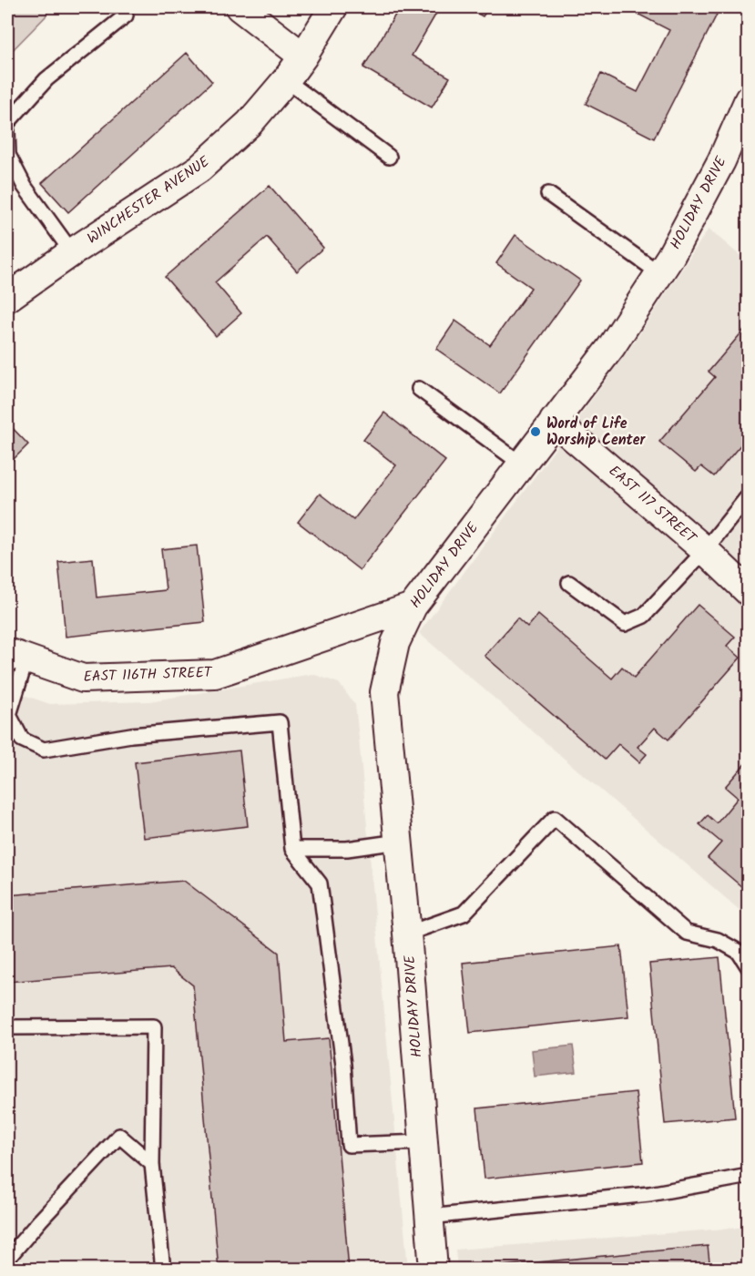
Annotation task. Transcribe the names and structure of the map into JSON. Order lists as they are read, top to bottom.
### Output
{
  "streets": {
    "street": [
      "WINCHESTER AVENUE",
      "HOLIDAY DRIVE",
      "EAST 117 STREET",
      "EAST 116TH STREET"
    ]
  },
  "crossings": [
    ["HOLIDAY DRIVE", "EAST 117 STREET"],
    ["HOLIDAY DRIVE", "EAST 116TH STREET"]
  ],
  "places": ["Word of Life Worship Center"]
}
